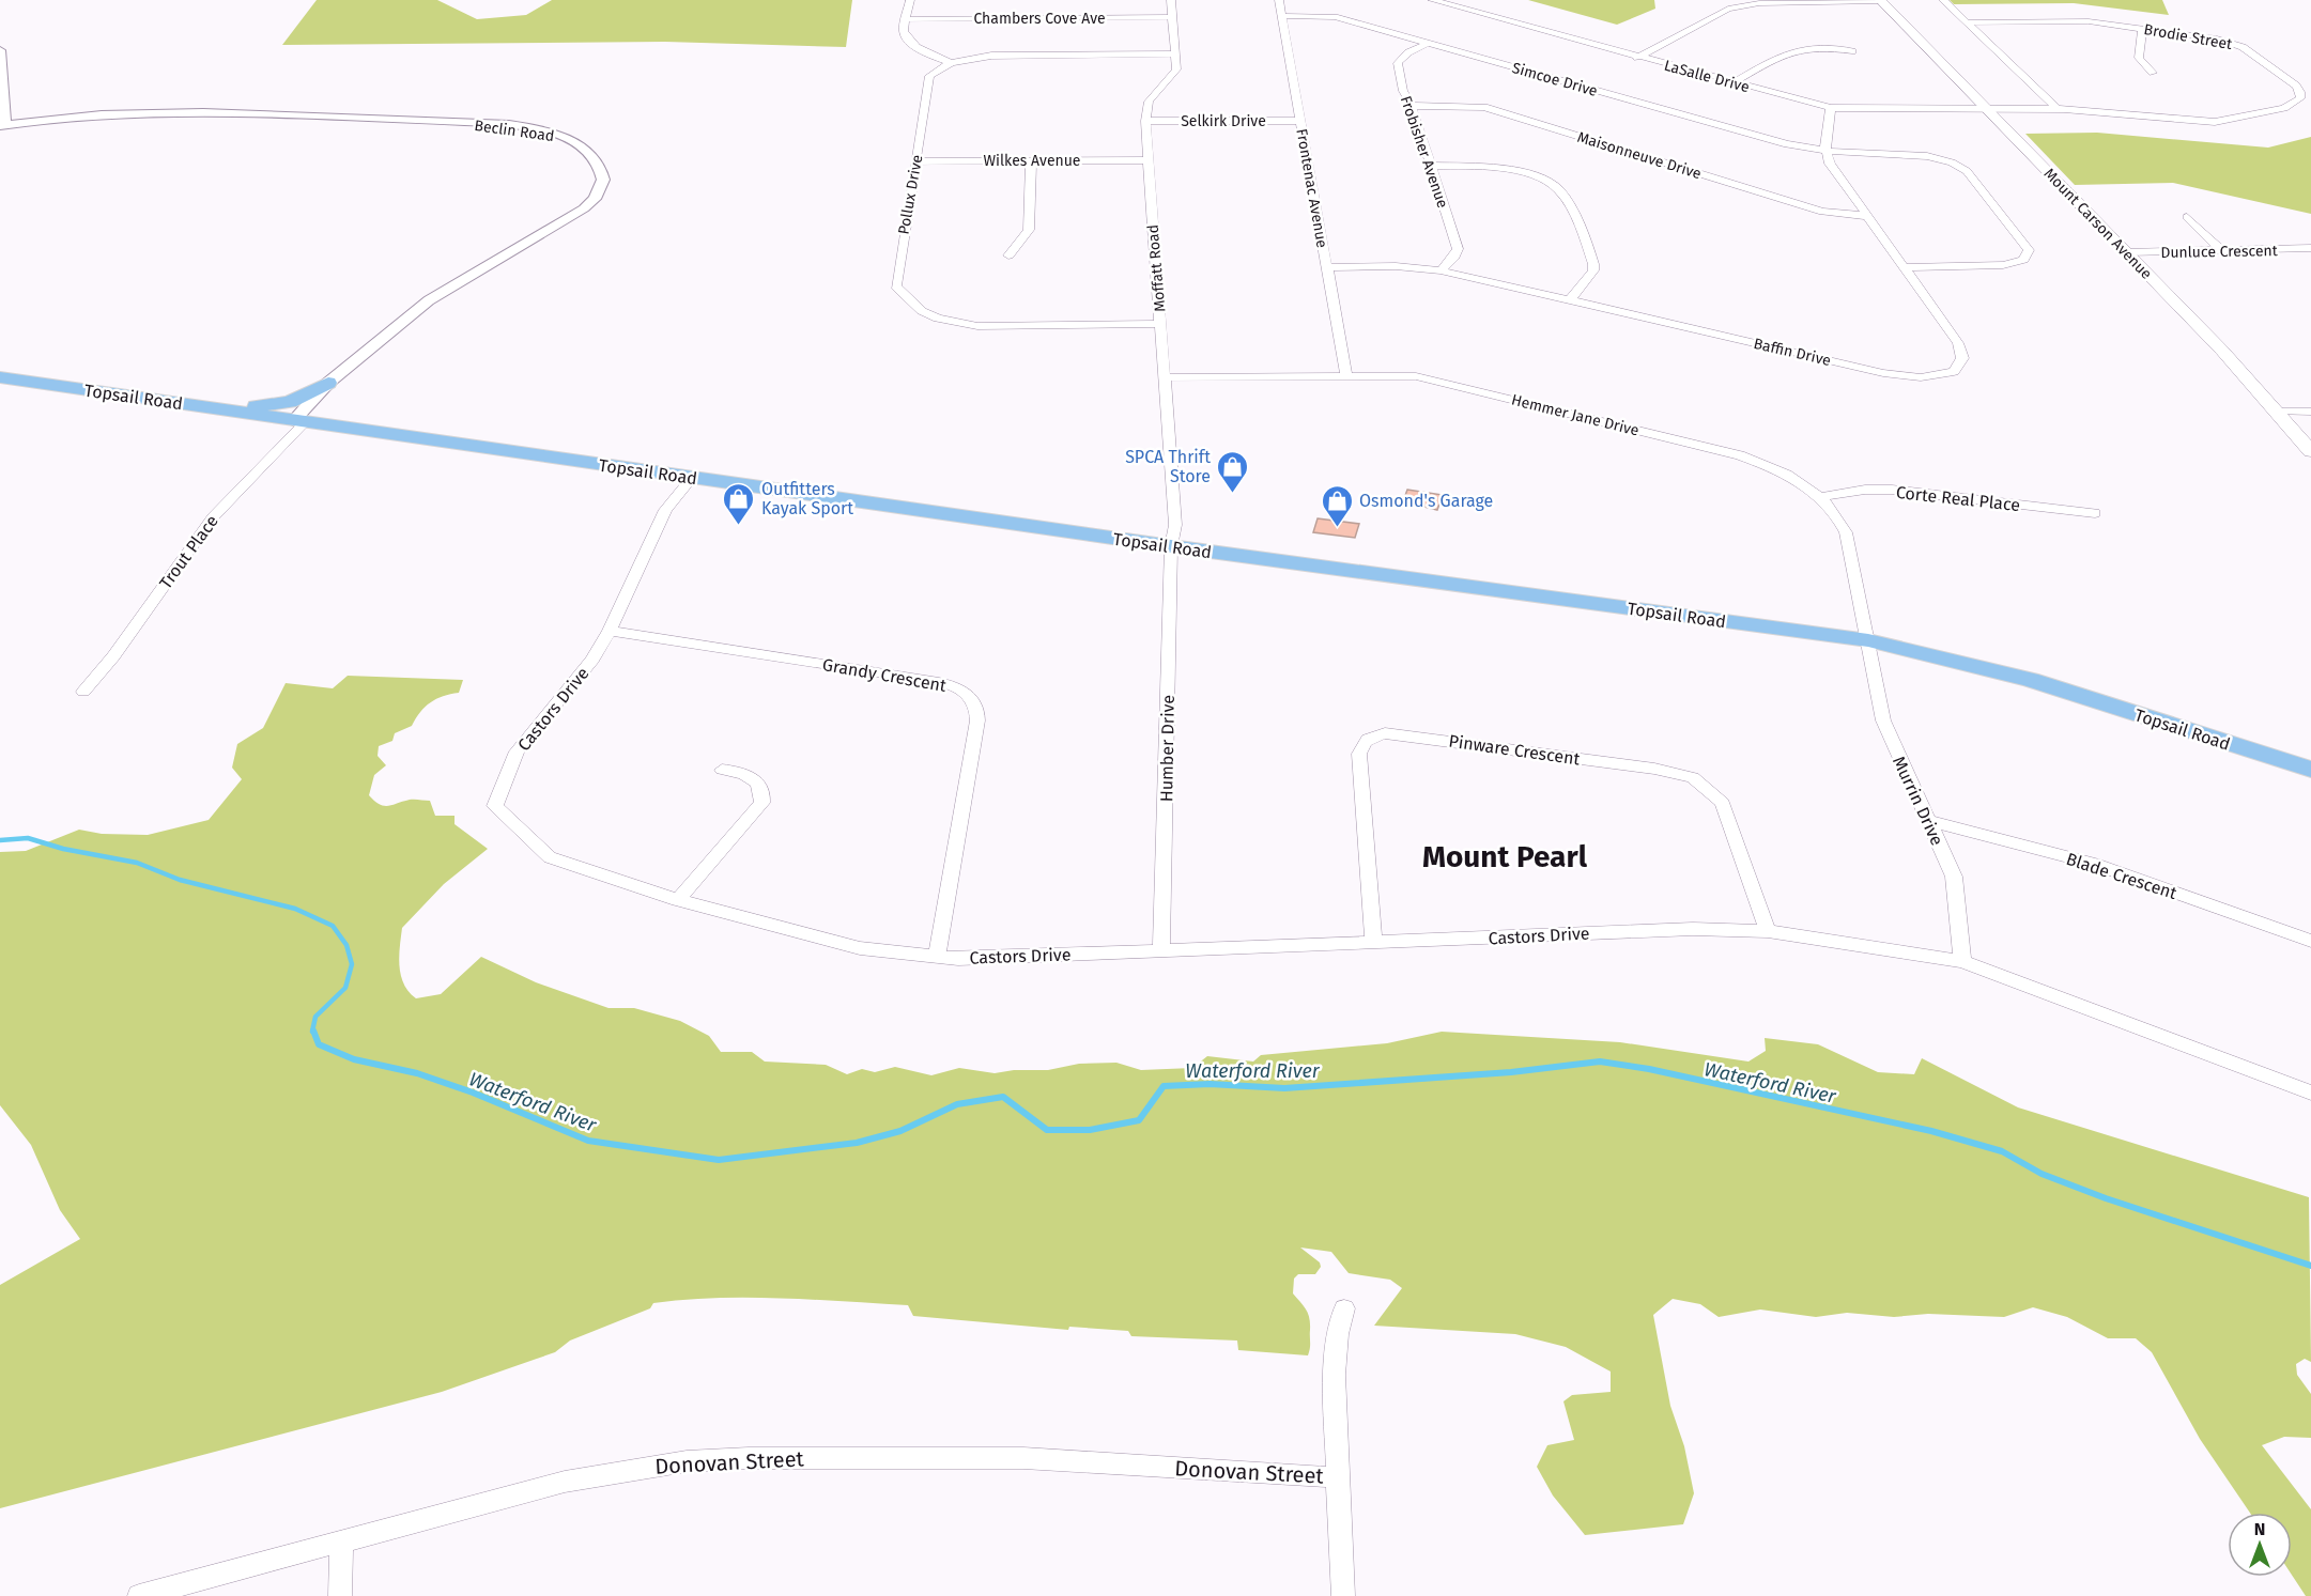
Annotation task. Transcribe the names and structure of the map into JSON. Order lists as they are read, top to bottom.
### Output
{
  "streets": {
    "main road": ["Mount Carson Avenue", "Topsail Road"],
    "street": [
      "Chambers Cove Ave",
      "Brodie Street",
      "LaSalle Drive",
      "Simcoe Drive",
      "Selkirk Drive",
      "Beclin Road",
      "Frobisher Avenue",
      "Maisonneuve Drive",
      "Wilkes Avenue",
      "Frontenac Avenue",
      "Pollux Drive",
      "Dunluce Crescent",
      "Moffatt Road",
      "Baffin Drive",
      "Hemmer Jane Drive",
      "Corte Real Place",
      "Trout Place",
      "Grandy Crescent",
      "Castors Drive",
      "Humber Drive",
      "Pinware Crescent",
      "Murrin Drive",
      "Blade Crescent",
      "Donovan Street"
    ]
  },
  "crossings": [
    ["Chambers Cove Ave", "Moffatt Road"],
    ["Brodie Street", "LaSalle Drive"],
    ["Brodie Street", "Mount Carson Avenue"],
    ["LaSalle Drive", "Mount Carson Avenue"],
    ["Simcoe Drive", "Frobisher Avenue"],
    ["Simcoe Drive", "Frontenac Avenue"],
    ["Simcoe Drive", "Baffin Drive"],
    ["Selkirk Drive", "Frontenac Avenue"],
    ["Selkirk Drive", "Moffatt Road"],
    ["Beclin Road", "Topsail Road"],
    ["Beclin Road", "Trout Place"],
    ["Frobisher Avenue", "Maisonneuve Drive"],
    ["Frobisher Avenue", "Baffin Drive"],
    ["Maisonneuve Drive", "Baffin Drive"],
    ["Wilkes Avenue", "Pollux Drive"],
    ["Wilkes Avenue", "Moffatt Road"],
    ["Frontenac Avenue", "Baffin Drive"],
    ["Frontenac Avenue", "Hemmer Jane Drive"],
    ["Pollux Drive", "Moffatt Road"],
    ["Mount Carson Avenue", "Dunluce Crescent"],
    ["Moffatt Road", "Topsail Road"],
    ["Moffatt Road", "Hemmer Jane Drive"],
    ["Moffatt Road", "Humber Drive"],
    ["Topsail Road", "Hemmer Jane Drive"],
    ["Topsail Road", "Trout Place"],
    ["Topsail Road", "Castors Drive"],
    ["Topsail Road", "Humber Drive"],
    ["Topsail Road", "Murrin Drive"],
    ["Hemmer Jane Drive", "Corte Real Place"],
    ["Hemmer Jane Drive", "Murrin Drive"],
    ["Grandy Crescent", "Castors Drive"],
    ["Castors Drive", "Humber Drive"],
    ["Castors Drive", "Pinware Crescent"],
    ["Castors Drive", "Murrin Drive"],
    ["Murrin Drive", "Blade Crescent"]
  ],
  "districts": ["Mount Pearl"],
  "water": ["Waterford River"],
  "places": {
    "shop": ["SPCA Thrift Store", "Outfitters Kayak Sport", "Osmond's Garage"]
  },
  "north": "top"
}
